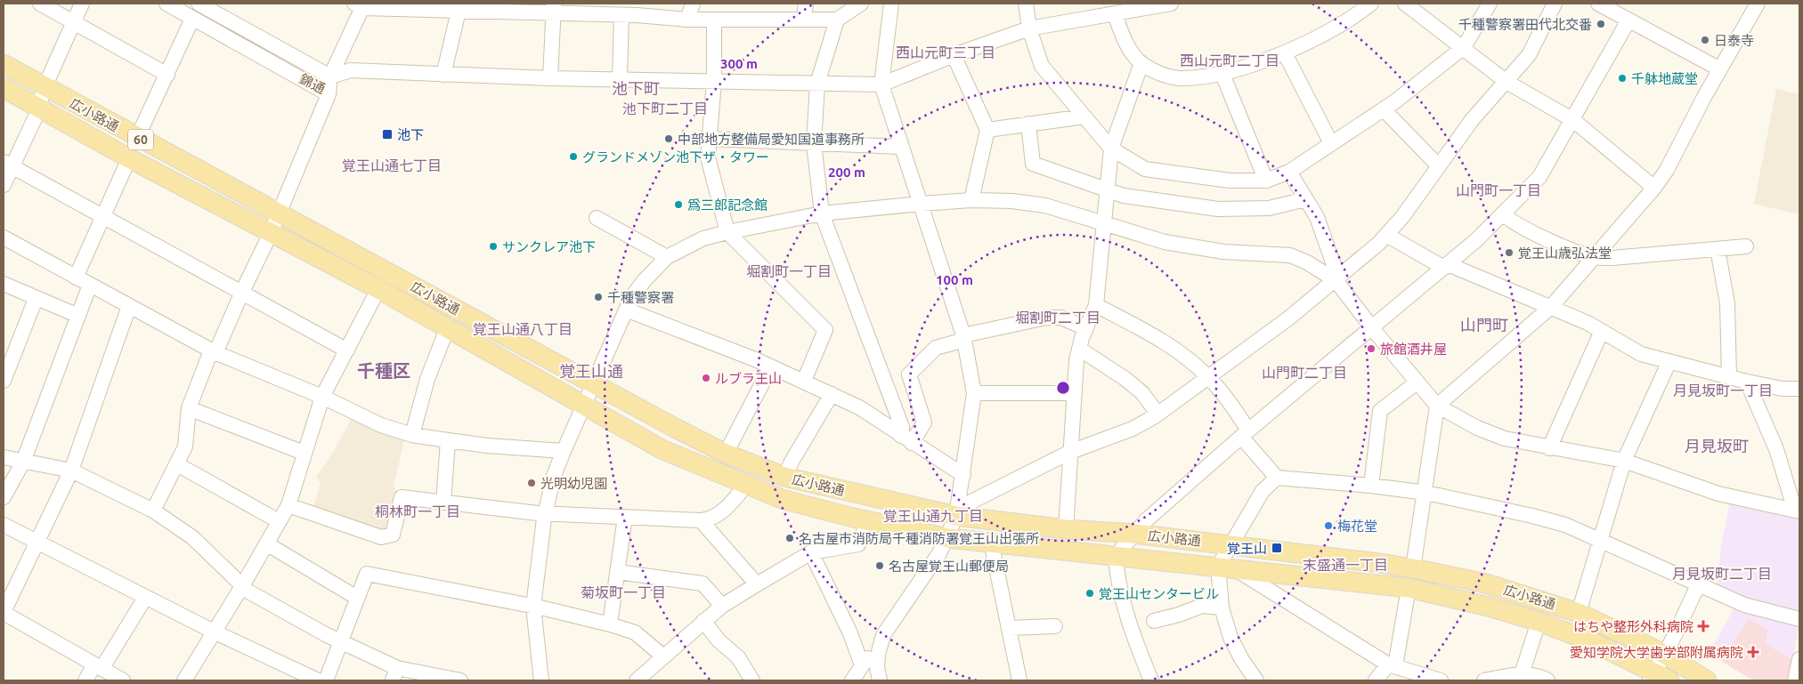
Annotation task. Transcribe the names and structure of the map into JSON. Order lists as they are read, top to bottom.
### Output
{
  "streets": {
    "main road": ["広小路通", "60"],
    "street": ["錦通"]
  },
  "districts": [
    "西山元町三丁目",
    "西山元町二丁目",
    "池下町",
    "池下町二丁目",
    "覚王山通七丁目",
    "山門町一丁目",
    "堀割町一丁目",
    "堀割町二丁目",
    "山門町",
    "覚王山通八丁目",
    "千種区",
    "覚王山通",
    "山門町二丁目",
    "月見坂町一丁目",
    "月見坂町",
    "桐林町一丁目",
    "覚王山通九丁目",
    "末盛通一丁目",
    "月見坂町二丁目",
    "菊坂町一丁目"
  ],
  "places": {
    "other": [
      "千種警察署田代北交番",
      "日泰寺",
      "千躰地蔵堂",
      "中部地方整備局愛知国道事務所",
      "グランドメゾン池下ザ・タワー",
      "爲三郎記念館",
      "サンクレア池下",
      "覚王山歳弘法堂",
      "千種警察署",
      "旅館酒井屋",
      "ルブラ王山",
      "光明幼児園",
      "梅花堂",
      "名古屋市消防局千種消防署覚王山出張所",
      "名古屋覚王山郵便局",
      "覚王山センタービル"
    ],
    "transit": ["池下", "覚王山"],
    "health": ["はちや整形外科病院", "愛知学院大学歯学部附属病院"]
  },
  "rings": ["300 m", "200 m", "100 m"]
}
